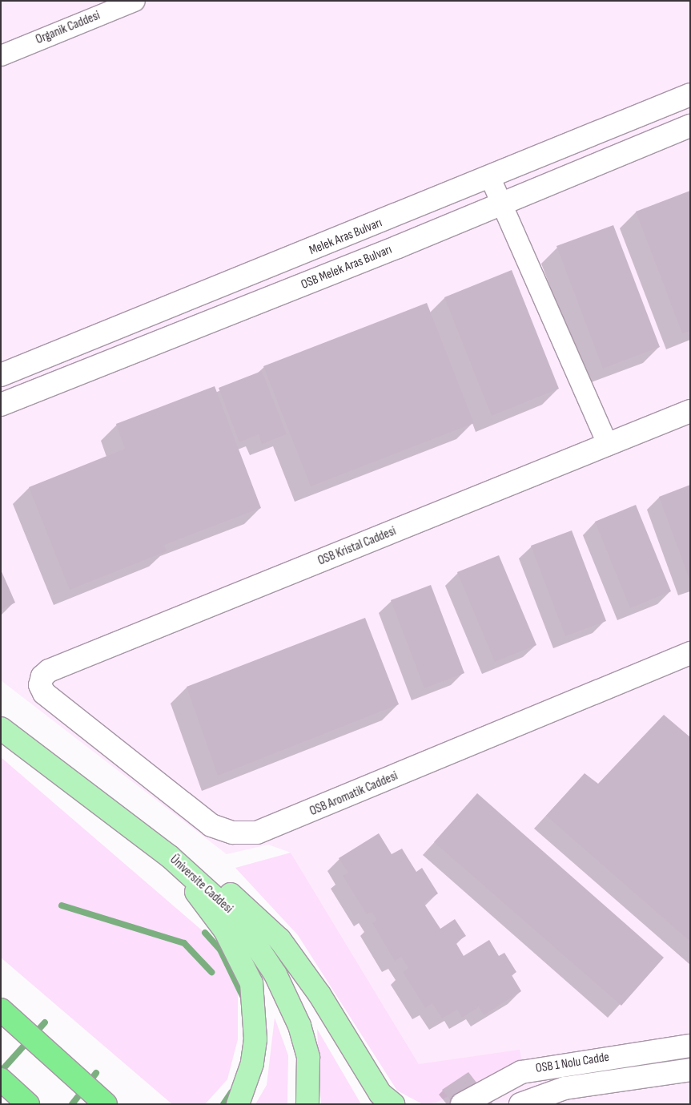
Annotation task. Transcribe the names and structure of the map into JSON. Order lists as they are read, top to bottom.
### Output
{
  "streets": {
    "main road": ["Üniversite Caddesi"],
    "street": [
      "Organik Caddesi",
      "Melek Aras Bulvarı",
      "OSB Melek Aras Bulvarı",
      "OSB Kristal Caddesi",
      "OSB Aromatik Caddesi",
      "OSB 1 Nolu Cadde"
    ]
  },
  "crossings": [
    ["OSB Kristal Caddesi", "OSB Aromatik Caddesi"]
  ]
}
